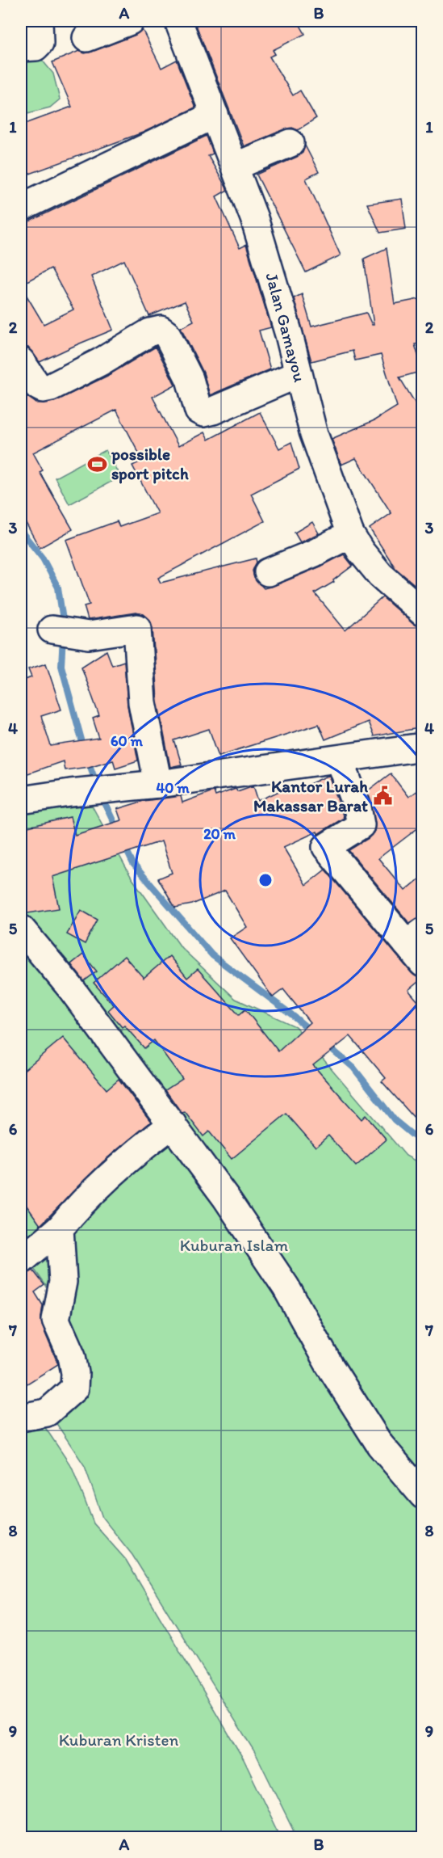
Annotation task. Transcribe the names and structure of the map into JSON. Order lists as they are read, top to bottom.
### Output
{
  "streets": {
    "street": ["Jalan Gamayou"]
  },
  "parks": ["Kuburan Islam", "Kuburan Kristen"],
  "places": {
    "sports": ["possible sport pitch"],
    "public building": ["Kantor Lurah Makassar Barat"]
  },
  "grid": {
    "columns": ["A", "B"],
    "rows": [
      "1",
      "2",
      "3",
      "4",
      "5",
      "6",
      "7",
      "8",
      "9"
    ]
  },
  "rings": ["60 m", "40 m", "20 m"]
}
